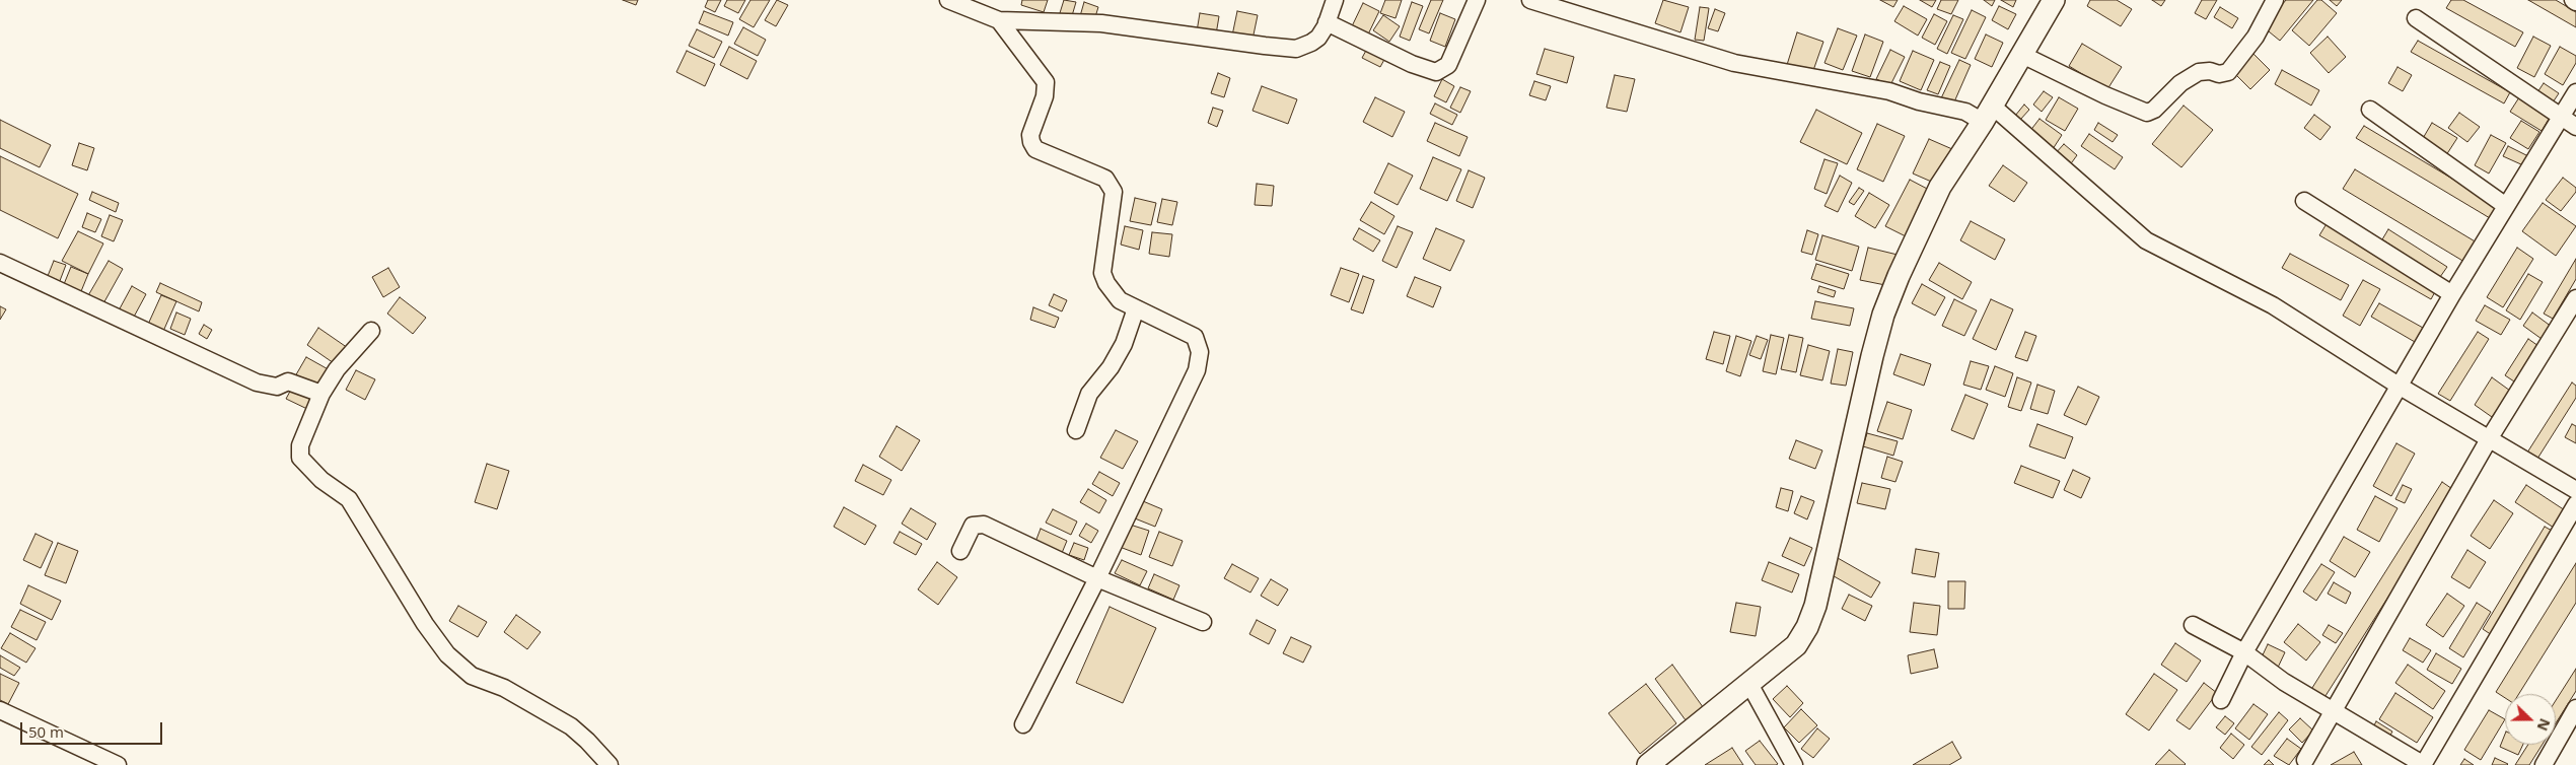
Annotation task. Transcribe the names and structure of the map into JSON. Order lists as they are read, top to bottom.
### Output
{
  "scale_bar": "50 m",
  "north": "right"
}
